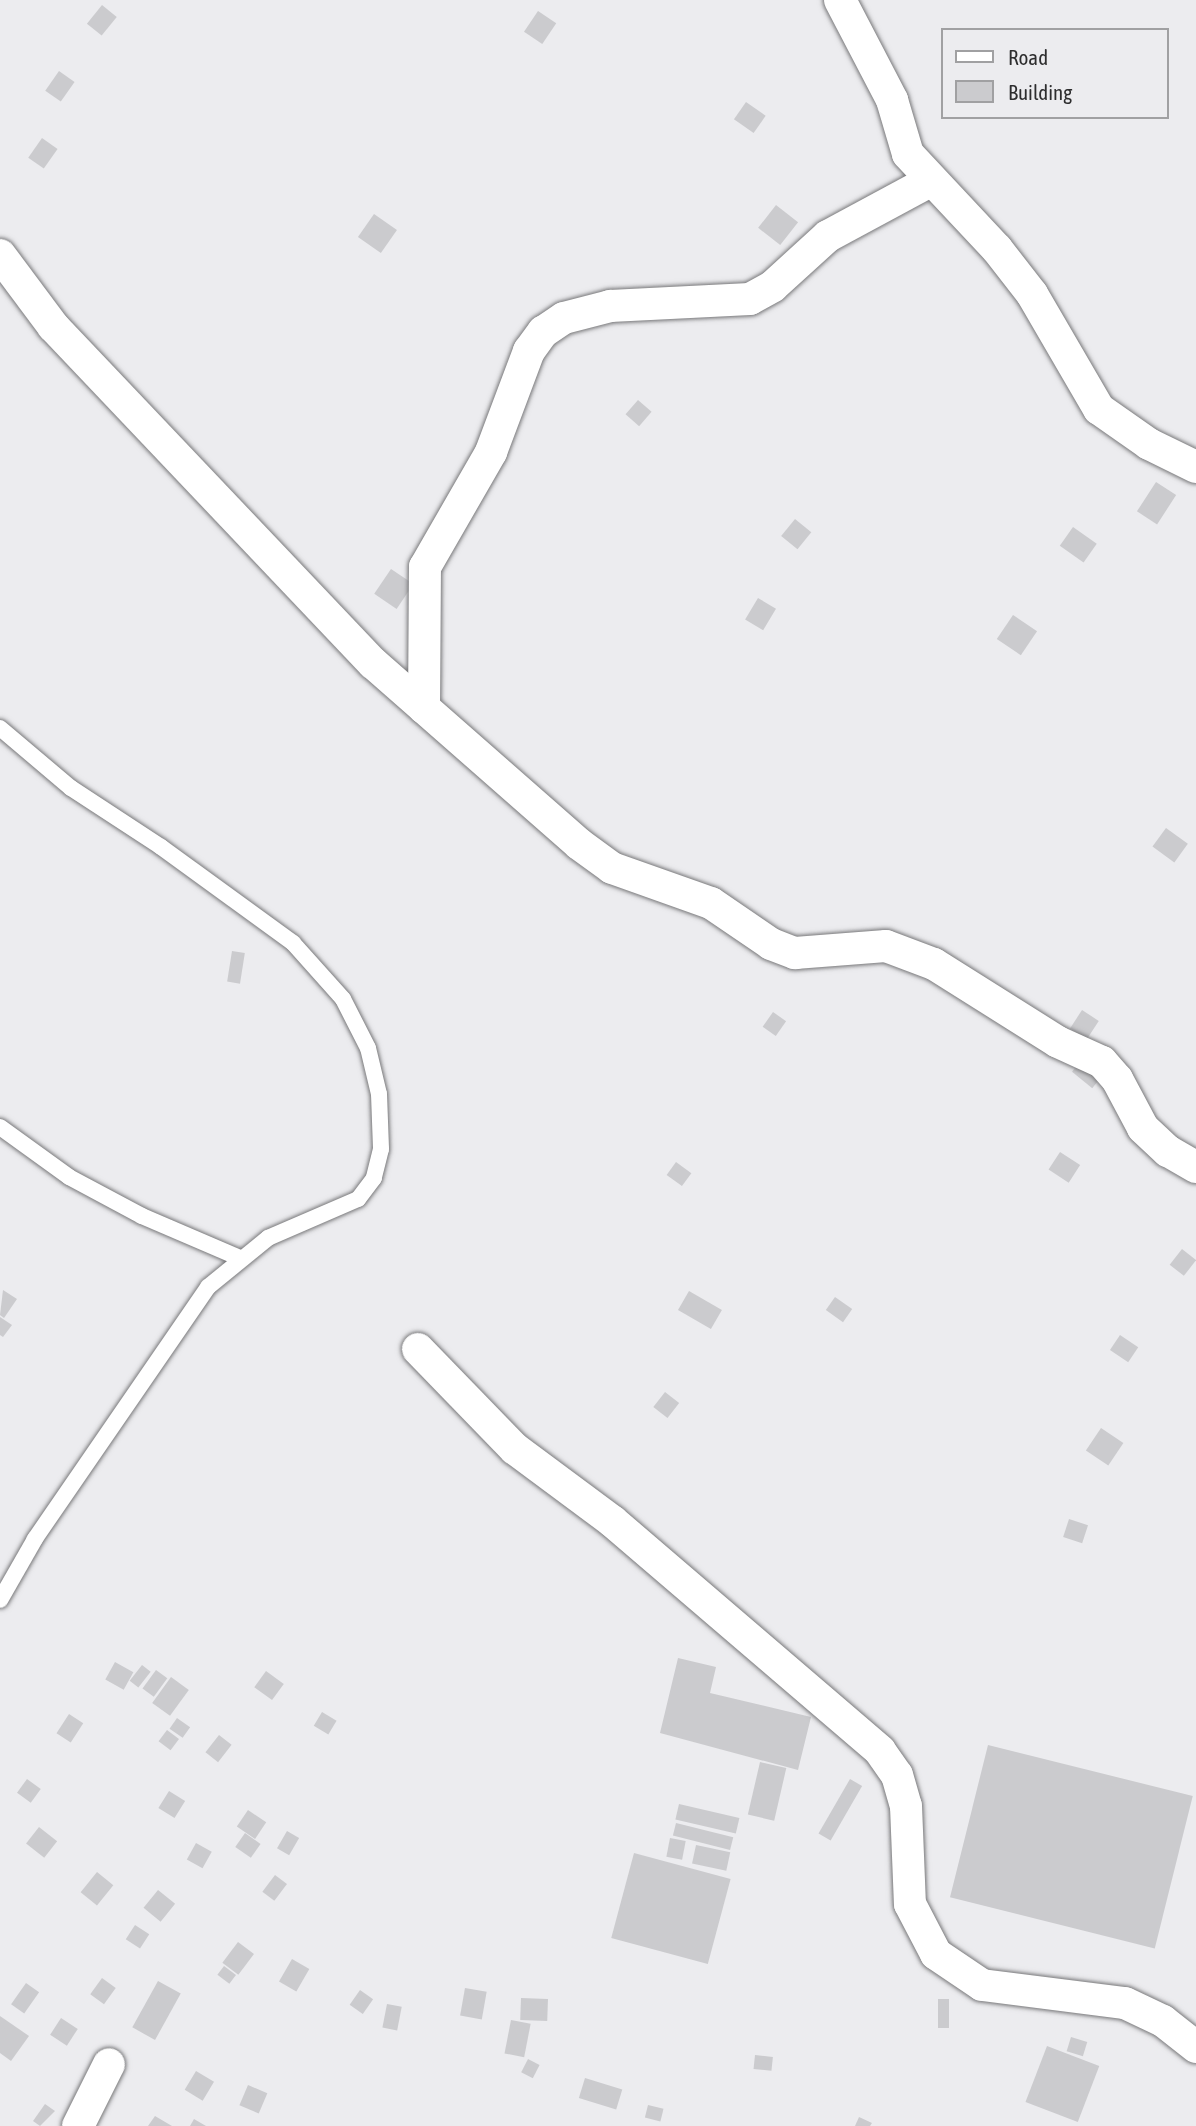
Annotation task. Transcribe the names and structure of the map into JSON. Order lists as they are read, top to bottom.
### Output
{
  "legend": ["Road", "Building"]
}
